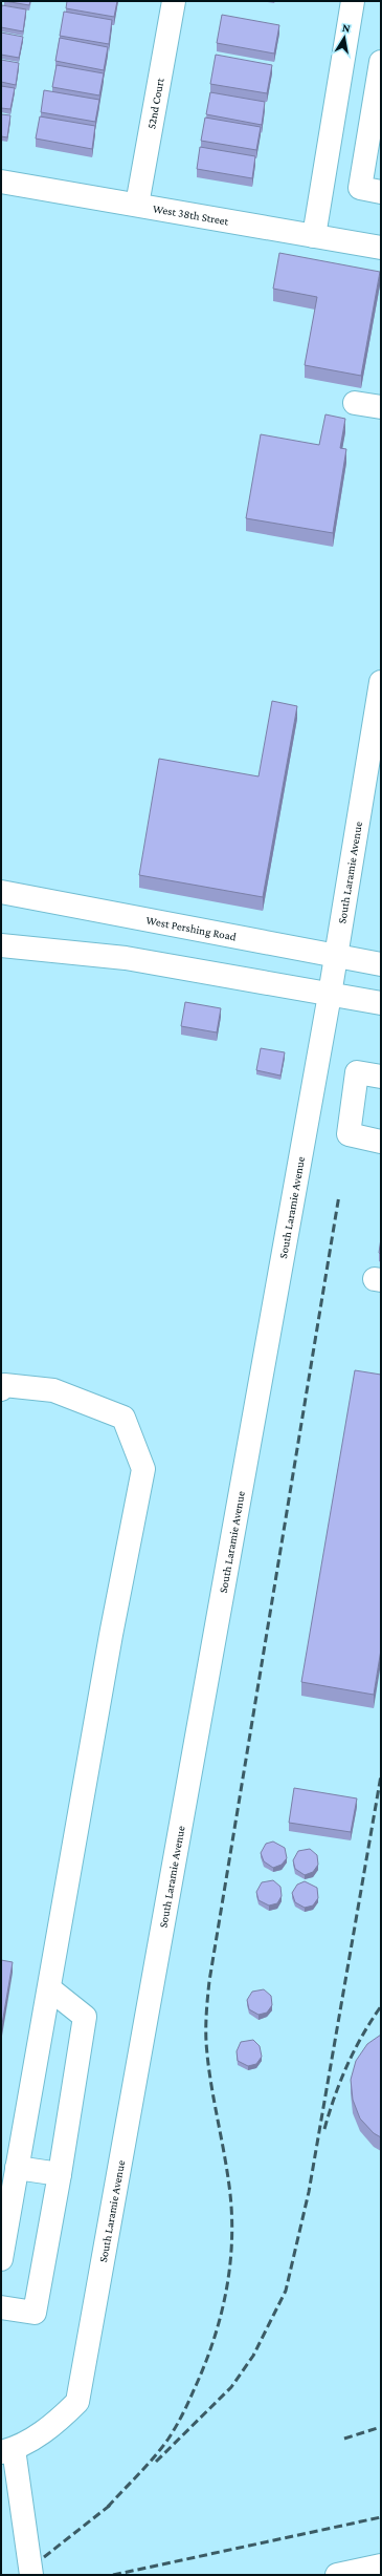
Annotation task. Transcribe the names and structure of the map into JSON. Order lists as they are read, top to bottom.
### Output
{
  "streets": {
    "street": [
      "52nd Court",
      "West 38th Street",
      "South Laramie Avenue",
      "West Pershing Road"
    ]
  },
  "crossings": [
    ["52nd Court", "West 38th Street"],
    ["South Laramie Avenue", "West Pershing Road"]
  ],
  "north": "top"
}
